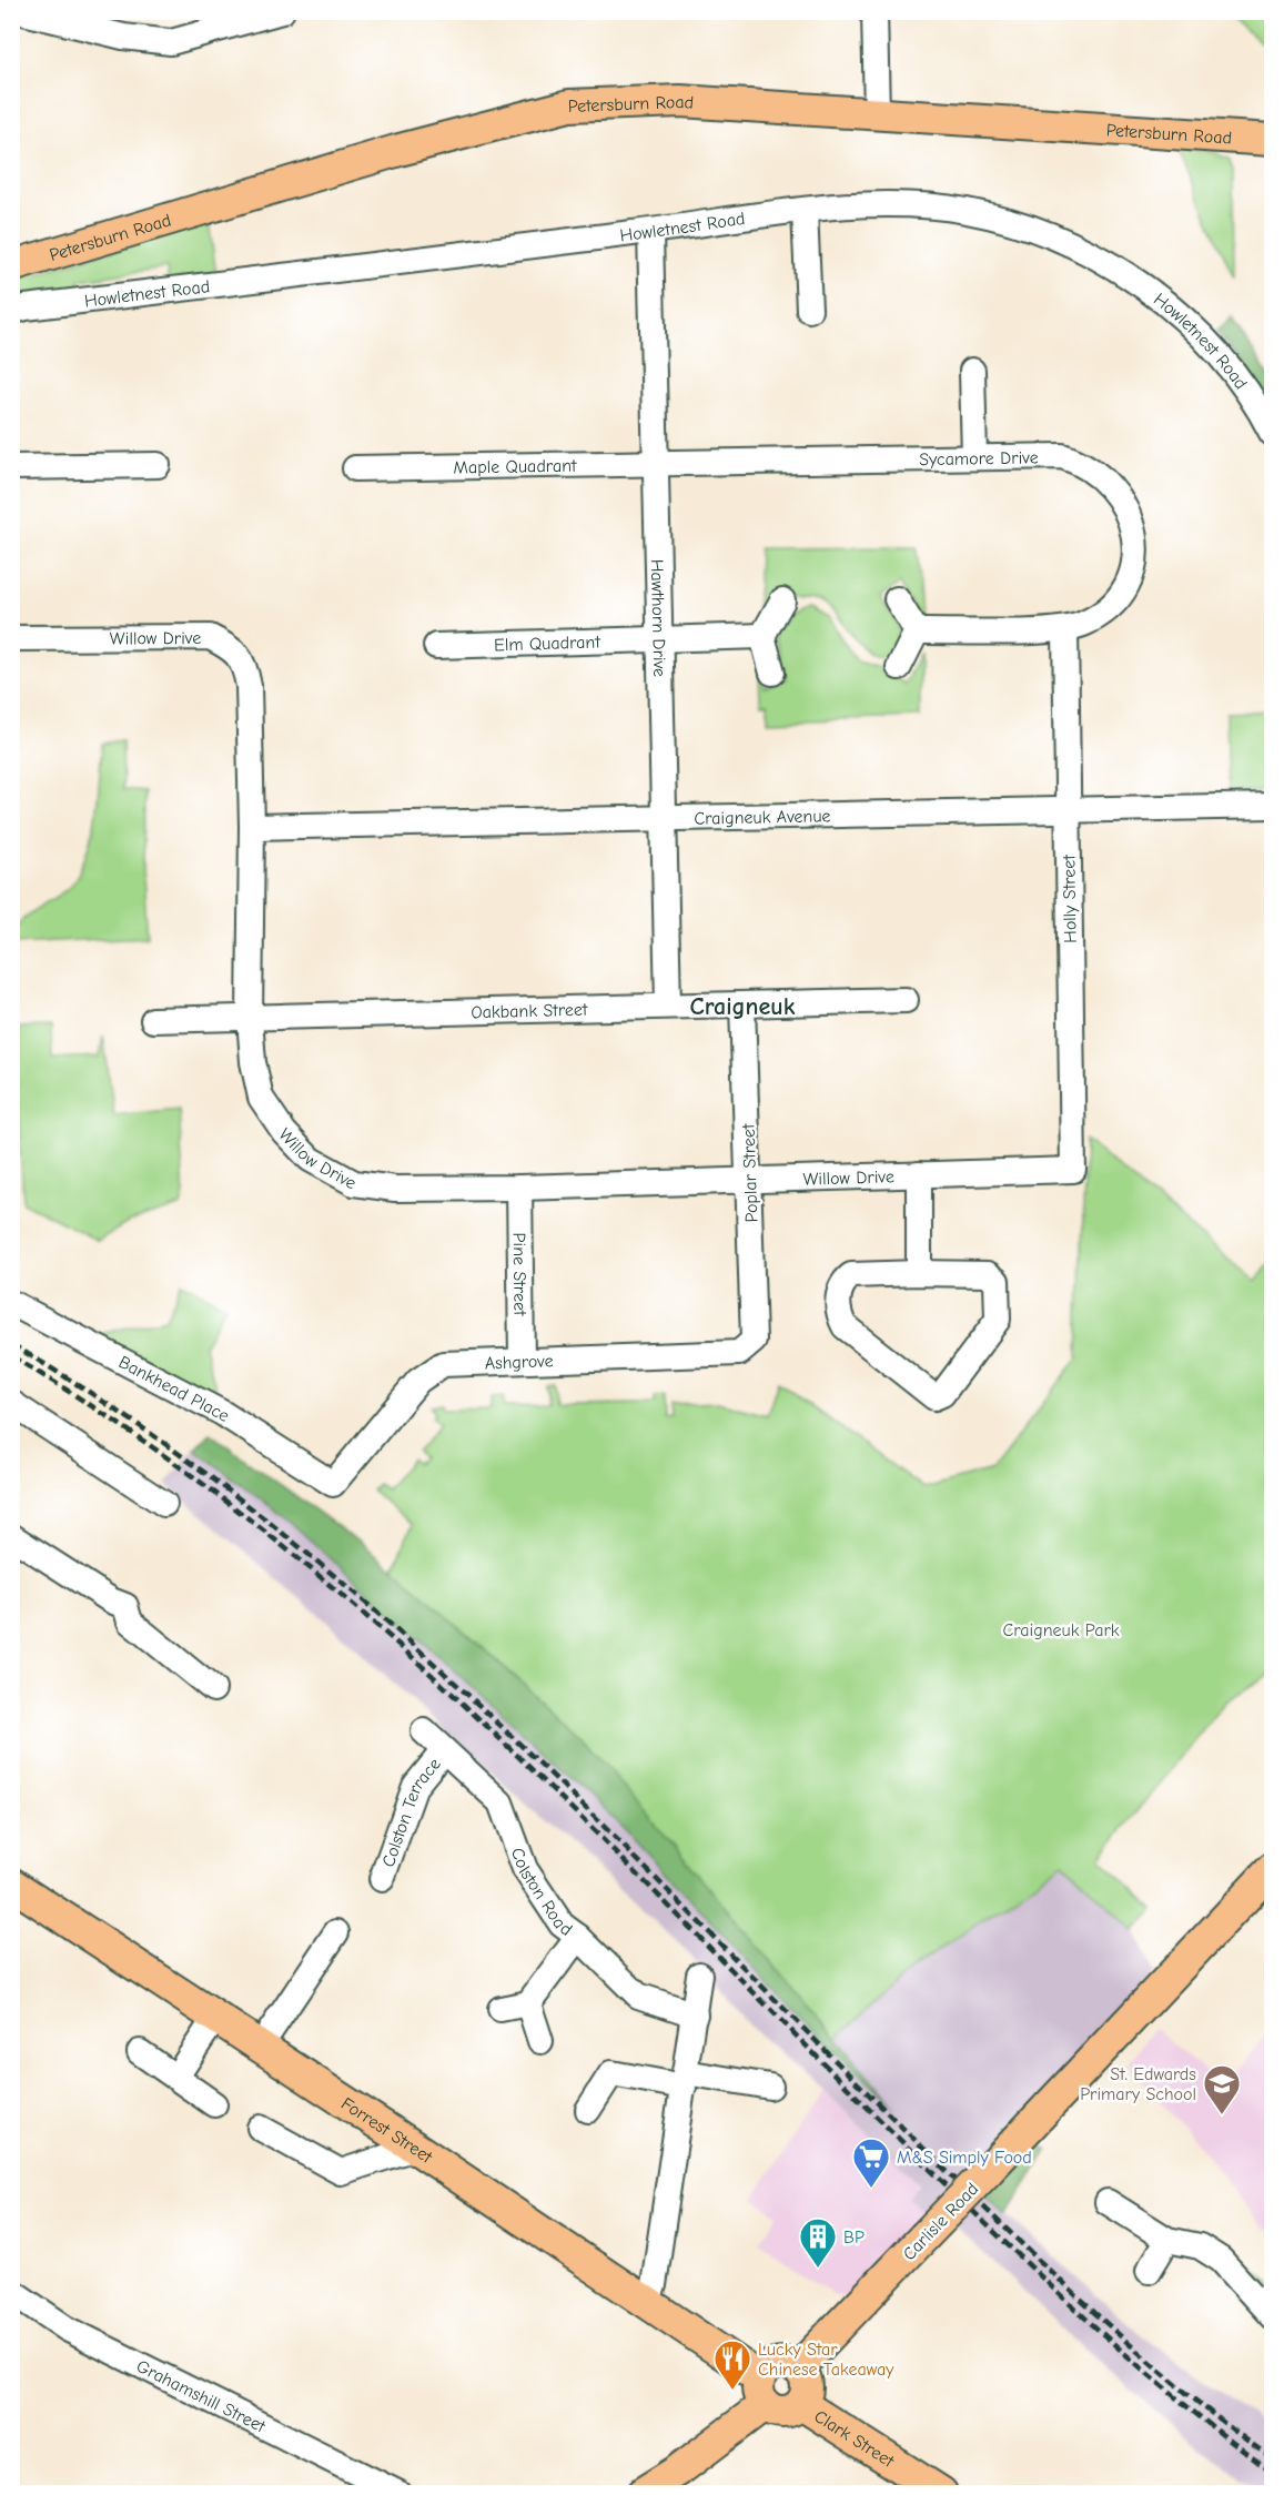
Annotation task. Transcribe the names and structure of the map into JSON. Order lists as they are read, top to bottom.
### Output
{
  "streets": {
    "main road": [
      "Petersburn Road",
      "Forrest Street",
      "Carlisle Road",
      "Clark Street"
    ],
    "street": [
      "Howletnest Road",
      "Sycamore Drive",
      "Maple Quadrant",
      "Hawthorn Drive",
      "Willow Drive",
      "Elm Quadrant",
      "Craigneuk Avenue",
      "Holly Street",
      "Oakbank Street",
      "Poplar Street",
      "Pine Street",
      "Ashgrove",
      "Bankhead Place",
      "Colston Terrace",
      "Colston Road",
      "Grahamshill Street"
    ]
  },
  "crossings": [
    ["Howletnest Road", "Hawthorn Drive"],
    ["Sycamore Drive", "Maple Quadrant"],
    ["Sycamore Drive", "Hawthorn Drive"],
    ["Sycamore Drive", "Holly Street"],
    ["Maple Quadrant", "Hawthorn Drive"],
    ["Hawthorn Drive", "Elm Quadrant"],
    ["Hawthorn Drive", "Craigneuk Avenue"],
    ["Hawthorn Drive", "Oakbank Street"],
    ["Willow Drive", "Craigneuk Avenue"],
    ["Willow Drive", "Holly Street"],
    ["Willow Drive", "Oakbank Street"],
    ["Willow Drive", "Poplar Street"],
    ["Willow Drive", "Pine Street"],
    ["Craigneuk Avenue", "Holly Street"],
    ["Oakbank Street", "Poplar Street"],
    ["Poplar Street", "Ashgrove"],
    ["Pine Street", "Ashgrove"],
    ["Ashgrove", "Bankhead Place"],
    ["Colston Terrace", "Colston Road"],
    ["Forrest Street", "Carlisle Road"],
    ["Forrest Street", "Clark Street"],
    ["Carlisle Road", "Clark Street"]
  ],
  "districts": ["Craigneuk"],
  "parks": ["Craigneuk Park"],
  "places": {
    "school or university": ["St. Edwards Primary School"],
    "supermarket": ["M&S Simply Food"],
    "building": ["BP"],
    "restaurant": ["Lucky Star Chinese Takeaway"]
  }
}
